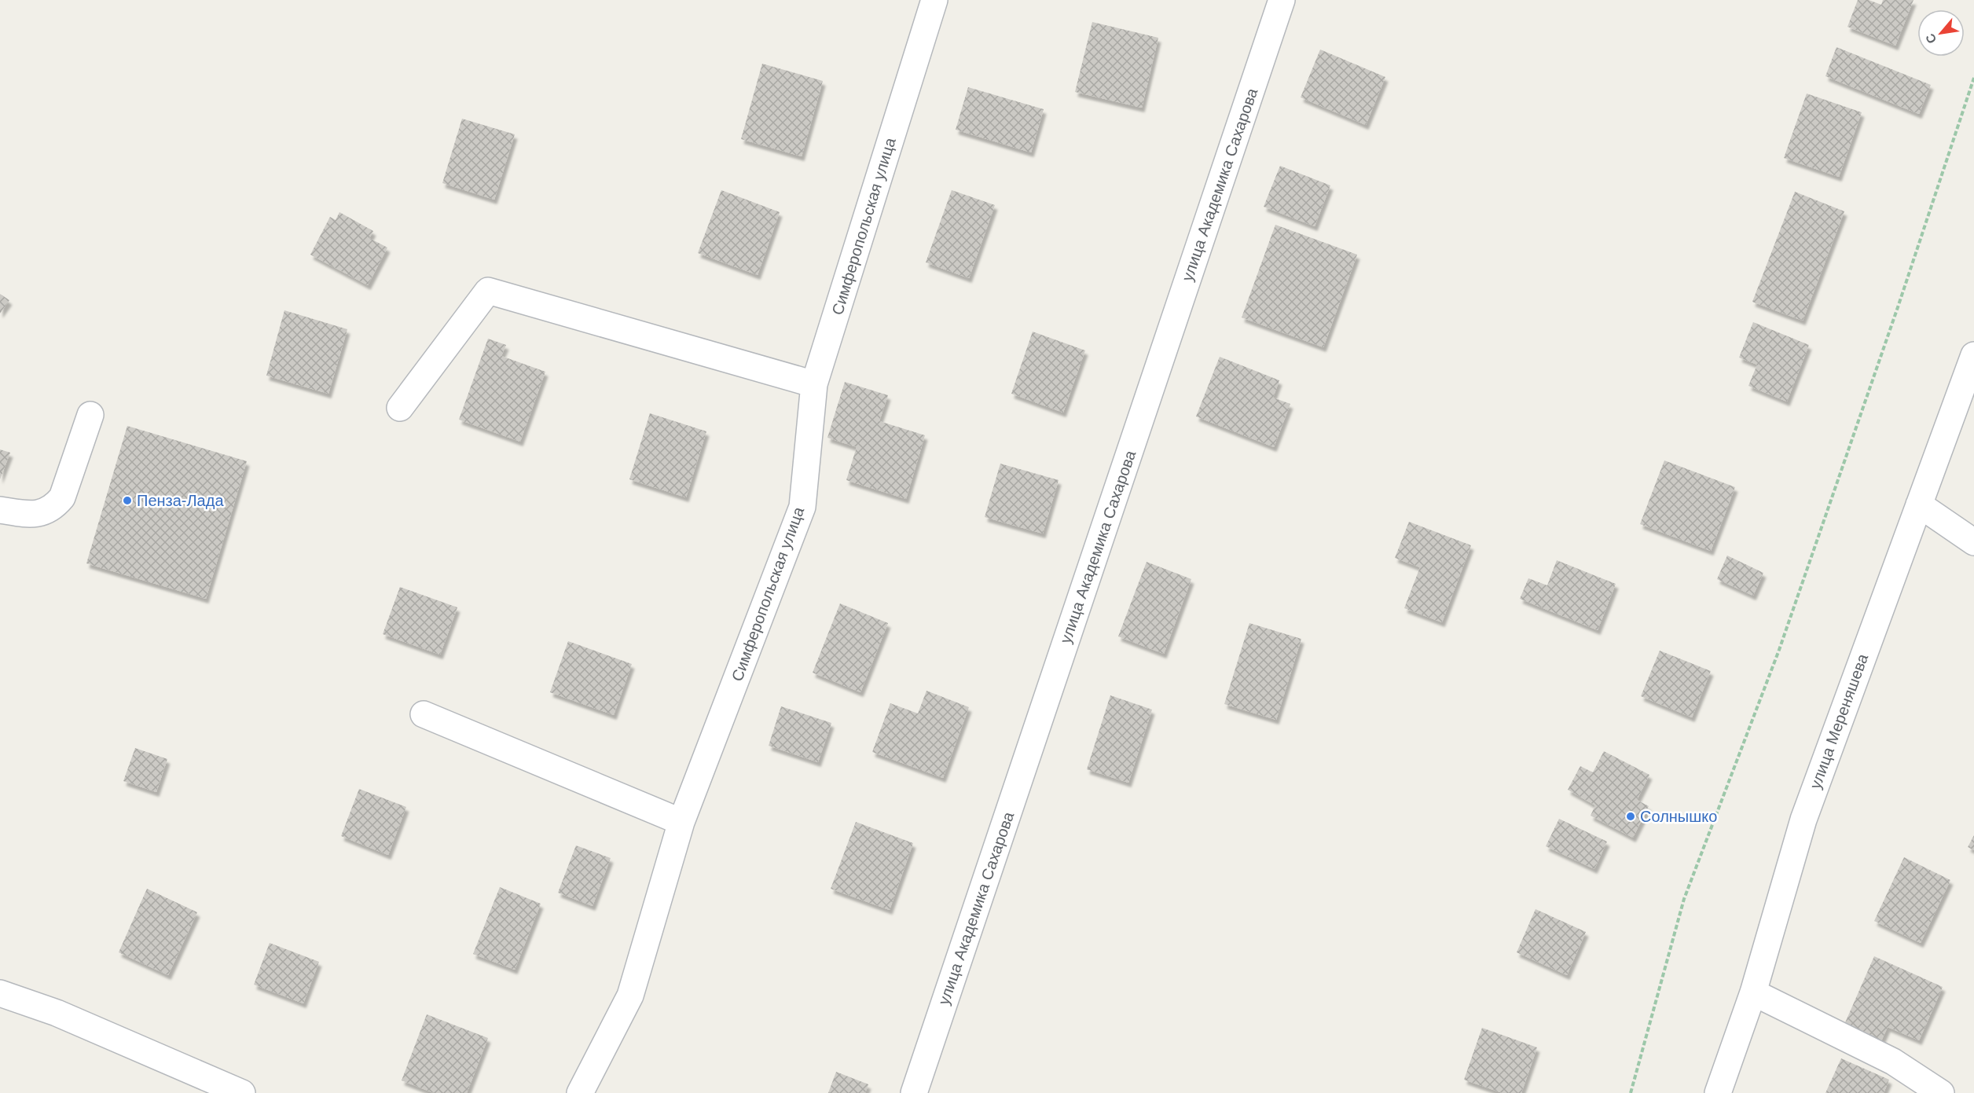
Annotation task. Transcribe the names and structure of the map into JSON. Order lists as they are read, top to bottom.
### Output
{
  "streets": {
    "street": ["улица Академика Сахарова", "Симферопольская улица", "улица Мереняшева"]
  },
  "places": ["Пенза-Лада", "Солнышко"],
  "north": "bottom left"
}
